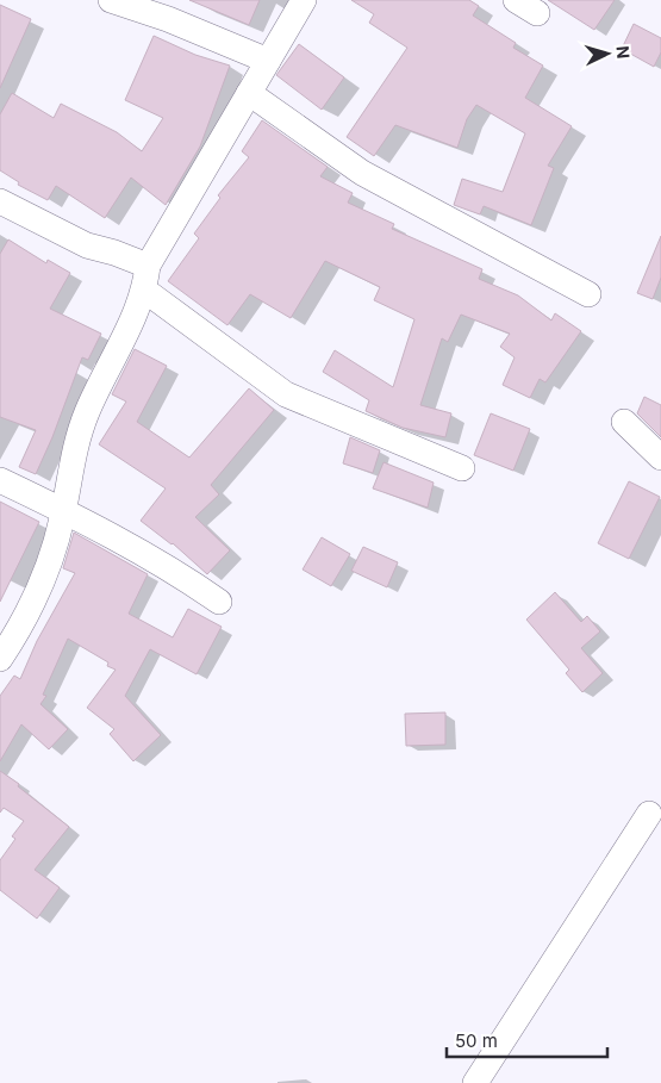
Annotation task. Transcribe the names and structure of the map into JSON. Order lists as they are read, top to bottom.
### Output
{
  "scale_bar": "50 m",
  "north": "right"
}
